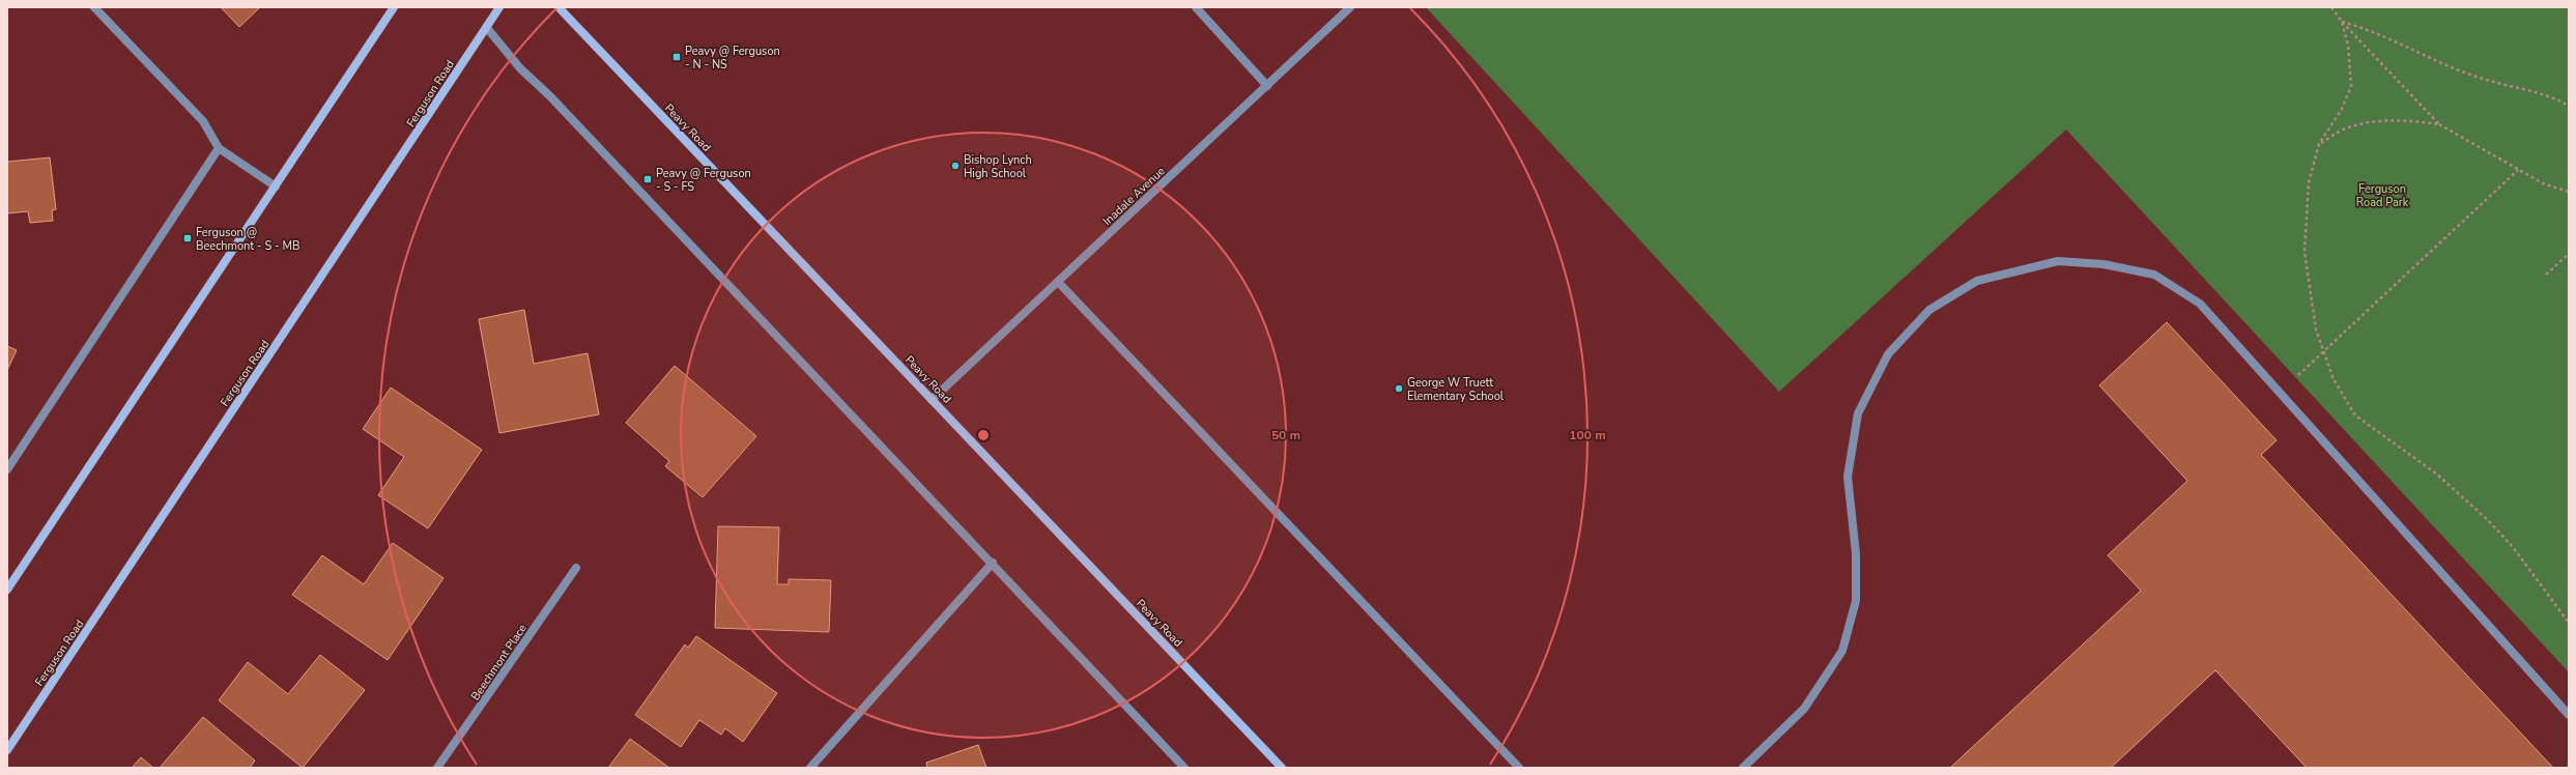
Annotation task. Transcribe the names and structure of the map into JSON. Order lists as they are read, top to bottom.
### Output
{
  "streets": {
    "main road": ["Ferguson Road", "Peavy Road"],
    "street": ["Inadale Avenue", "Beechmont Place"]
  },
  "crossings": [
    ["Peavy Road", "Inadale Avenue"]
  ],
  "parks": ["Ferguson Road Park"],
  "places": {
    "transit": ["Peavy @ Ferguson - N - NS", "Peavy @ Ferguson - S - FS", "Ferguson @ Beechmont - S - MB"],
    "other": ["Bishop Lynch High School", "George W Truett Elementary School"]
  },
  "rings": ["50 m", "100 m"]
}
